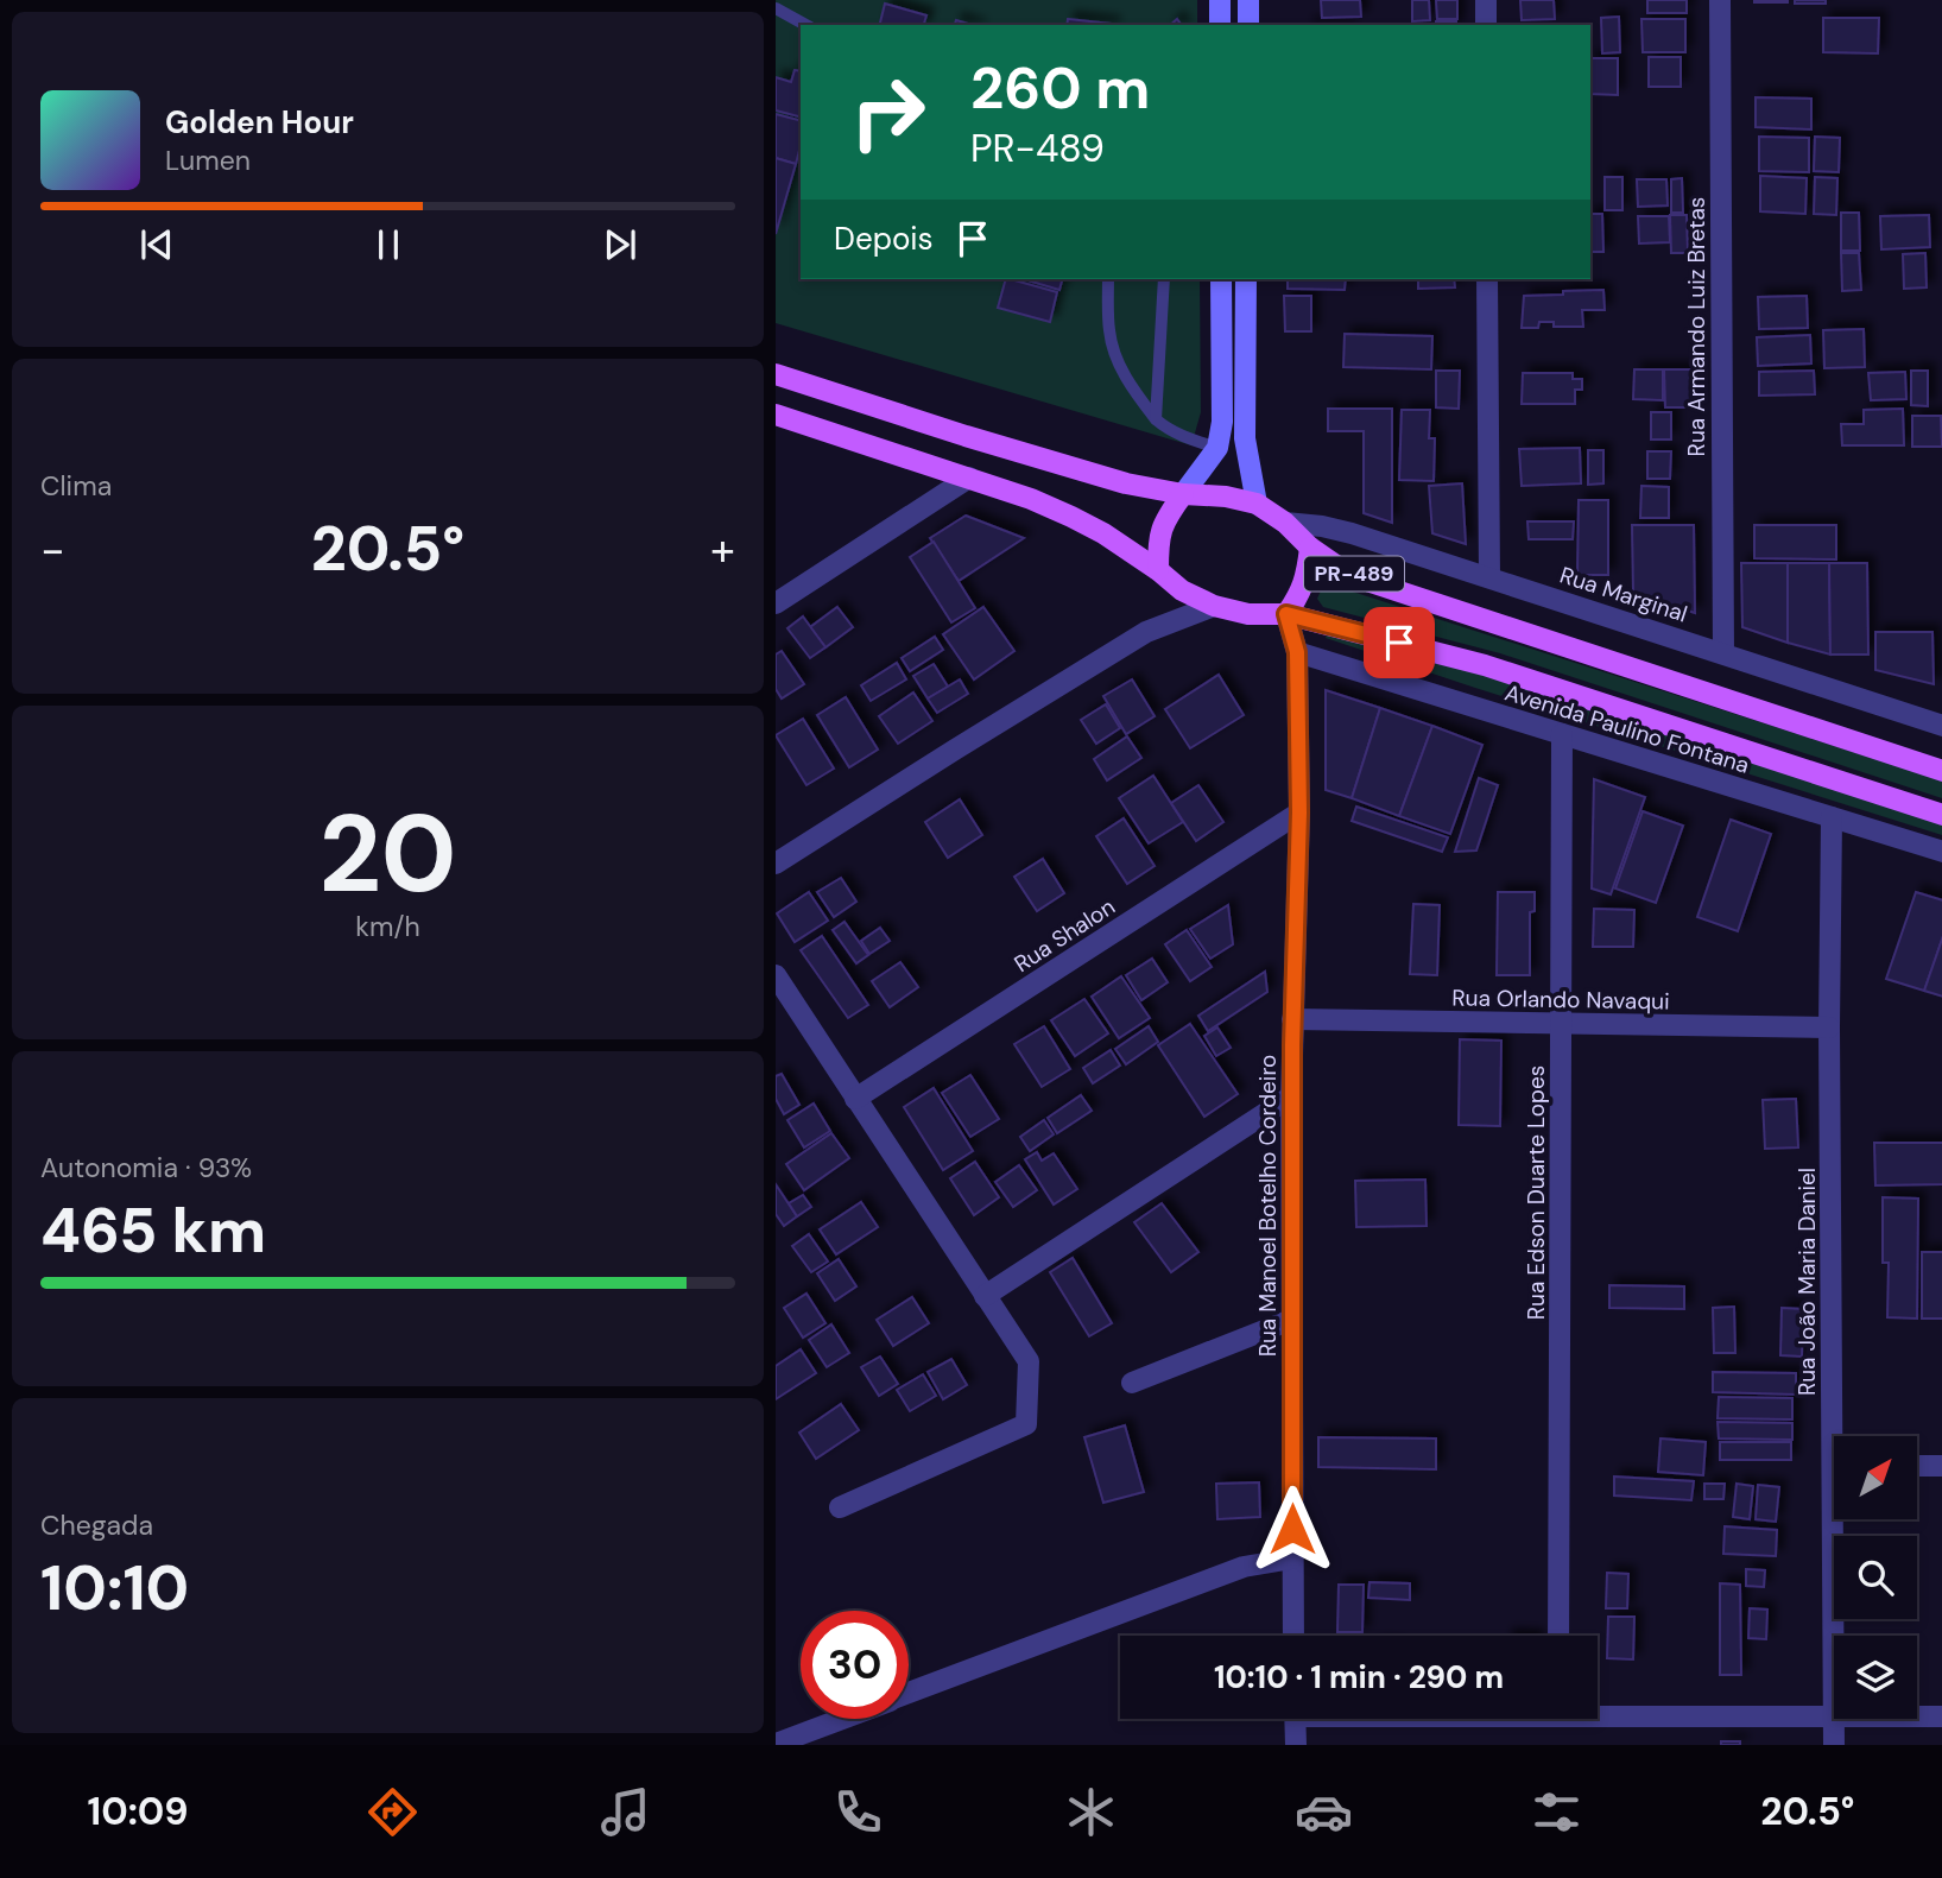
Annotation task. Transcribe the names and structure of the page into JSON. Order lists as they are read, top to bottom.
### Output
{
  "streets": {
    "main road": ["PR-489"],
    "street": [
      "Rua Armando Luiz Bretas",
      "Rua Marginal",
      "Avenida Paulino Fontana",
      "Rua Shalon",
      "Rua Orlando Navaqui",
      "Rua Edson Duarte Lopes",
      "Rua Manoel Botelho Cordeiro",
      "Rua João Maria Daniel"
    ]
  },
  "crossings": [
    ["Rua Armando Luiz Bretas", "Rua Marginal"],
    ["PR-489", "Rua Marginal"],
    ["PR-489", "Rua Manoel Botelho Cordeiro"],
    ["Rua Marginal", "Rua Manoel Botelho Cordeiro"],
    ["Avenida Paulino Fontana", "Rua Edson Duarte Lopes"],
    ["Avenida Paulino Fontana", "Rua Manoel Botelho Cordeiro"],
    ["Avenida Paulino Fontana", "Rua João Maria Daniel"],
    ["Rua Shalon", "Rua Manoel Botelho Cordeiro"],
    ["Rua Orlando Navaqui", "Rua Edson Duarte Lopes"],
    ["Rua Orlando Navaqui", "Rua Manoel Botelho Cordeiro"],
    ["Rua Orlando Navaqui", "Rua João Maria Daniel"]
  ],
  "north": "top right",
  "page": {
    "turn": ["260 m", "PR-489"],
    "song": ["Golden Hour", "Lumen"],
    "then": "Depois",
    "tile": [
      "Clima",
      ["20", "km/h"],
      ["Autonomia · 93%", "465 km"],
      ["Chegada", "10:10"]
    ],
    "heat": ["−", "20.5°", "+"],
    "limit": "30",
    "trip": "10:10 · 1 min · 290 m",
    "tabs": ["10:09", "20.5°"]
  }
}
